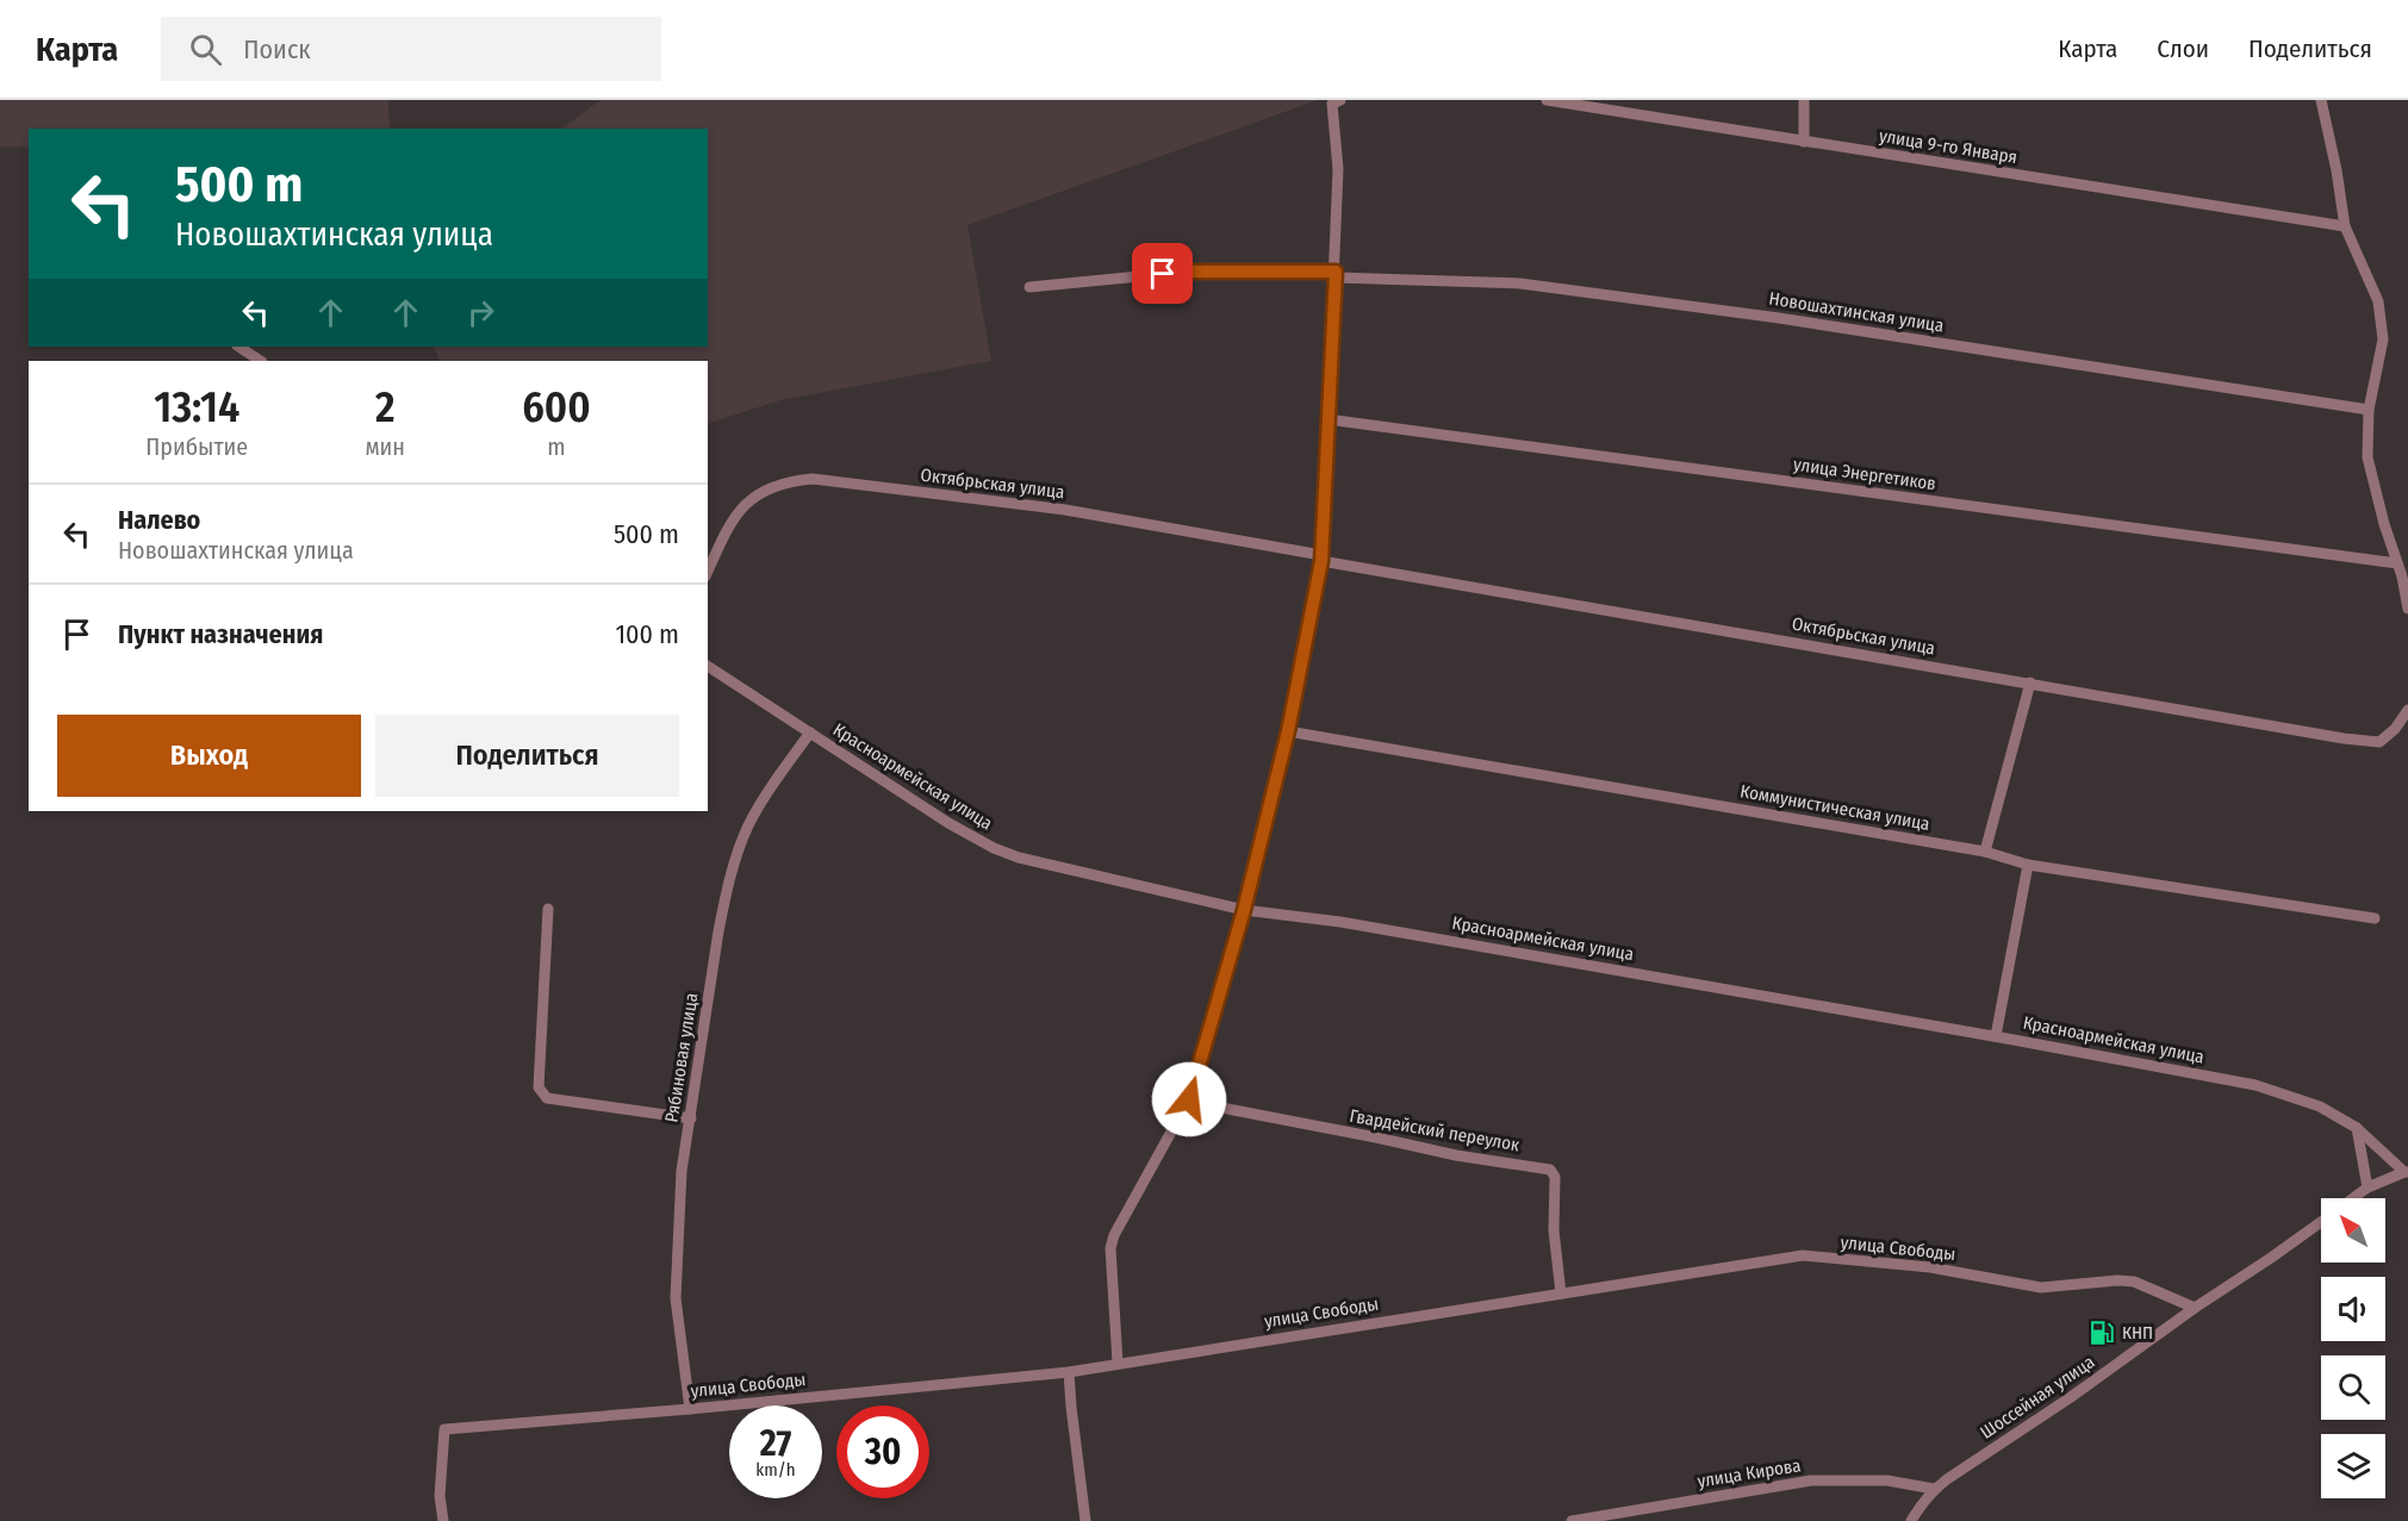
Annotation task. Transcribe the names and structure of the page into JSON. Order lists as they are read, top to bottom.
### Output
{
  "streets": {
    "street": [
      "улица 9-го Января",
      "Новошахтинская улица",
      "улица Энергетиков",
      "Октябрьская улица",
      "Красноармейская улица",
      "Коммунистическая улица",
      "Рябиновая улица",
      "Гвардейский переулок",
      "улица Свободы",
      "Шоссейная улица",
      "улица Кирова"
    ]
  },
  "crossings": [
    ["Красноармейская улица", "Рябиновая улица"],
    ["Красноармейская улица", "Шоссейная улица"],
    ["Рябиновая улица", "улица Свободы"],
    ["Гвардейский переулок", "улица Свободы"],
    ["улица Свободы", "Шоссейная улица"],
    ["Шоссейная улица", "улица Кирова"]
  ],
  "places": {
    "fuel station": ["КНП"]
  },
  "north": "top left",
  "page": {
    "header": "Карта",
    "search": "Поиск",
    "nav": ["Карта", "Слои", "Поделиться"],
    "turn": ["500 m", "Новошахтинская улица"],
    "eta": [
      "13:14",
      "Прибытие",
      "2",
      "мин",
      "600",
      "m"
    ],
    "list": [
      {
        "name": "Налево",
        "note": "Новошахтинская улица",
        "value": "500 m"
      },
      {
        "name": "Пункт назначения",
        "value": "100 m"
      }
    ],
    "buttons": ["Выход", "Поделиться"],
    "speed": "27 km/h",
    "limit": "30"
  }
}
